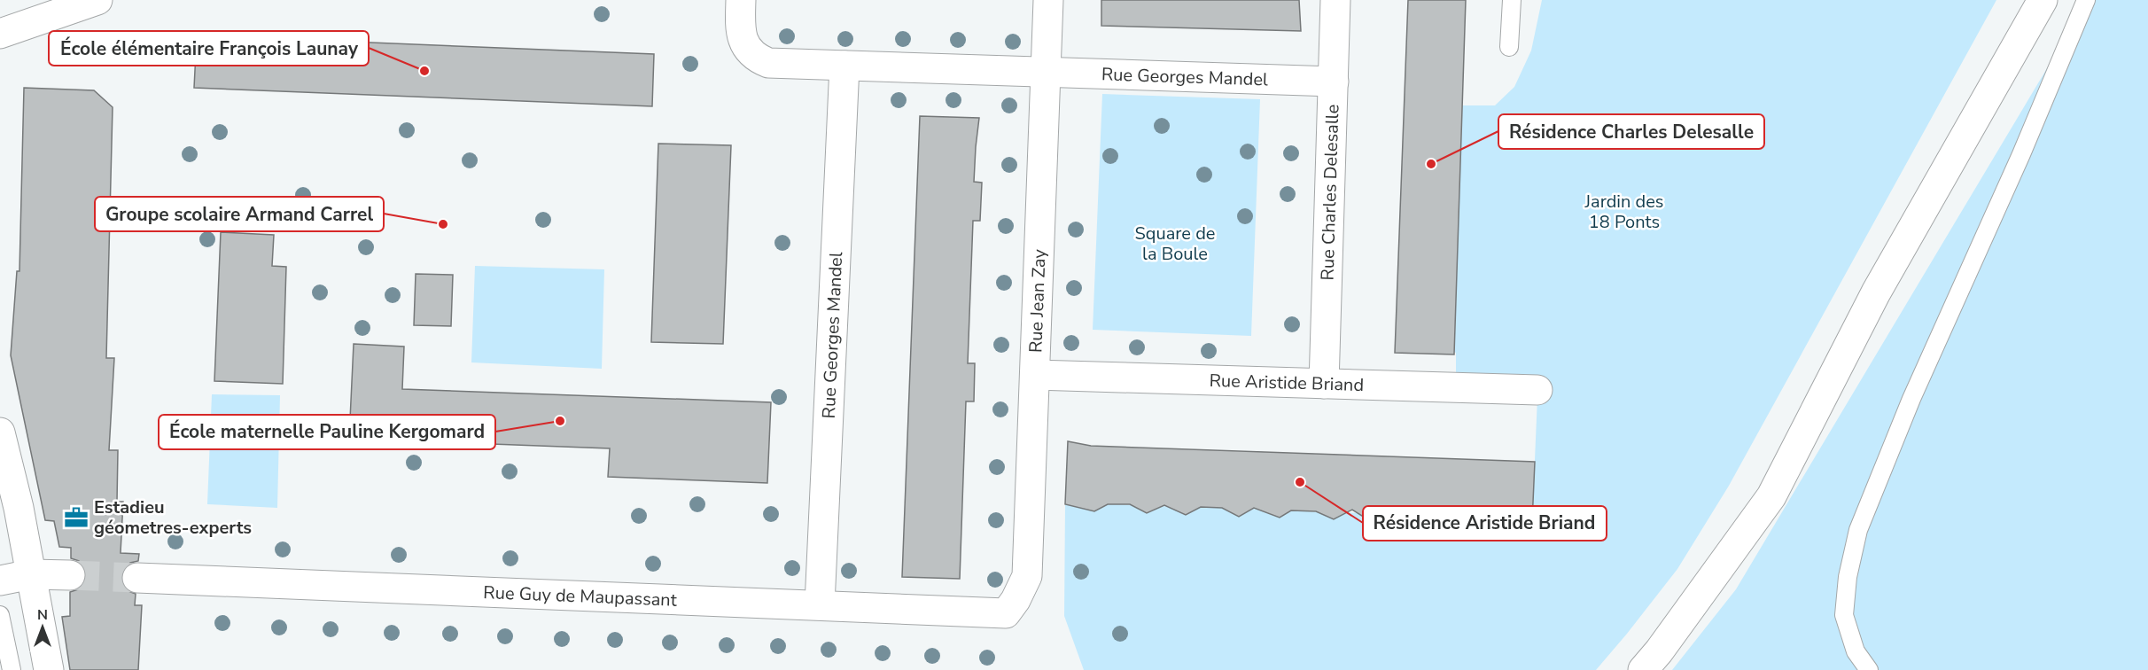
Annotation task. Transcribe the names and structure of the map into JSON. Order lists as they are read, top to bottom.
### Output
{
  "streets": {
    "main road": [
      "Rue Georges Mandel",
      "Rue Charles Delesalle",
      "Rue Jean Zay",
      "Rue Aristide Briand",
      "Rue Guy de Maupassant"
    ]
  },
  "crossings": [
    ["Rue Georges Mandel", "Rue Charles Delesalle"],
    ["Rue Georges Mandel", "Rue Jean Zay"],
    ["Rue Georges Mandel", "Rue Guy de Maupassant"],
    ["Rue Charles Delesalle", "Rue Aristide Briand"],
    ["Rue Jean Zay", "Rue Aristide Briand"],
    ["Rue Jean Zay", "Rue Guy de Maupassant"]
  ],
  "parks": ["Jardin des 18 Ponts", "Square de la Boule"],
  "places": {
    "other": [
      "École élémentaire François Launay",
      "Résidence Charles Delesalle",
      "Groupe scolaire Armand Carrel",
      "École maternelle Pauline Kergomard",
      "Résidence Aristide Briand"
    ],
    "office": ["Estadieu géometres-experts"]
  },
  "north": "top"
}
